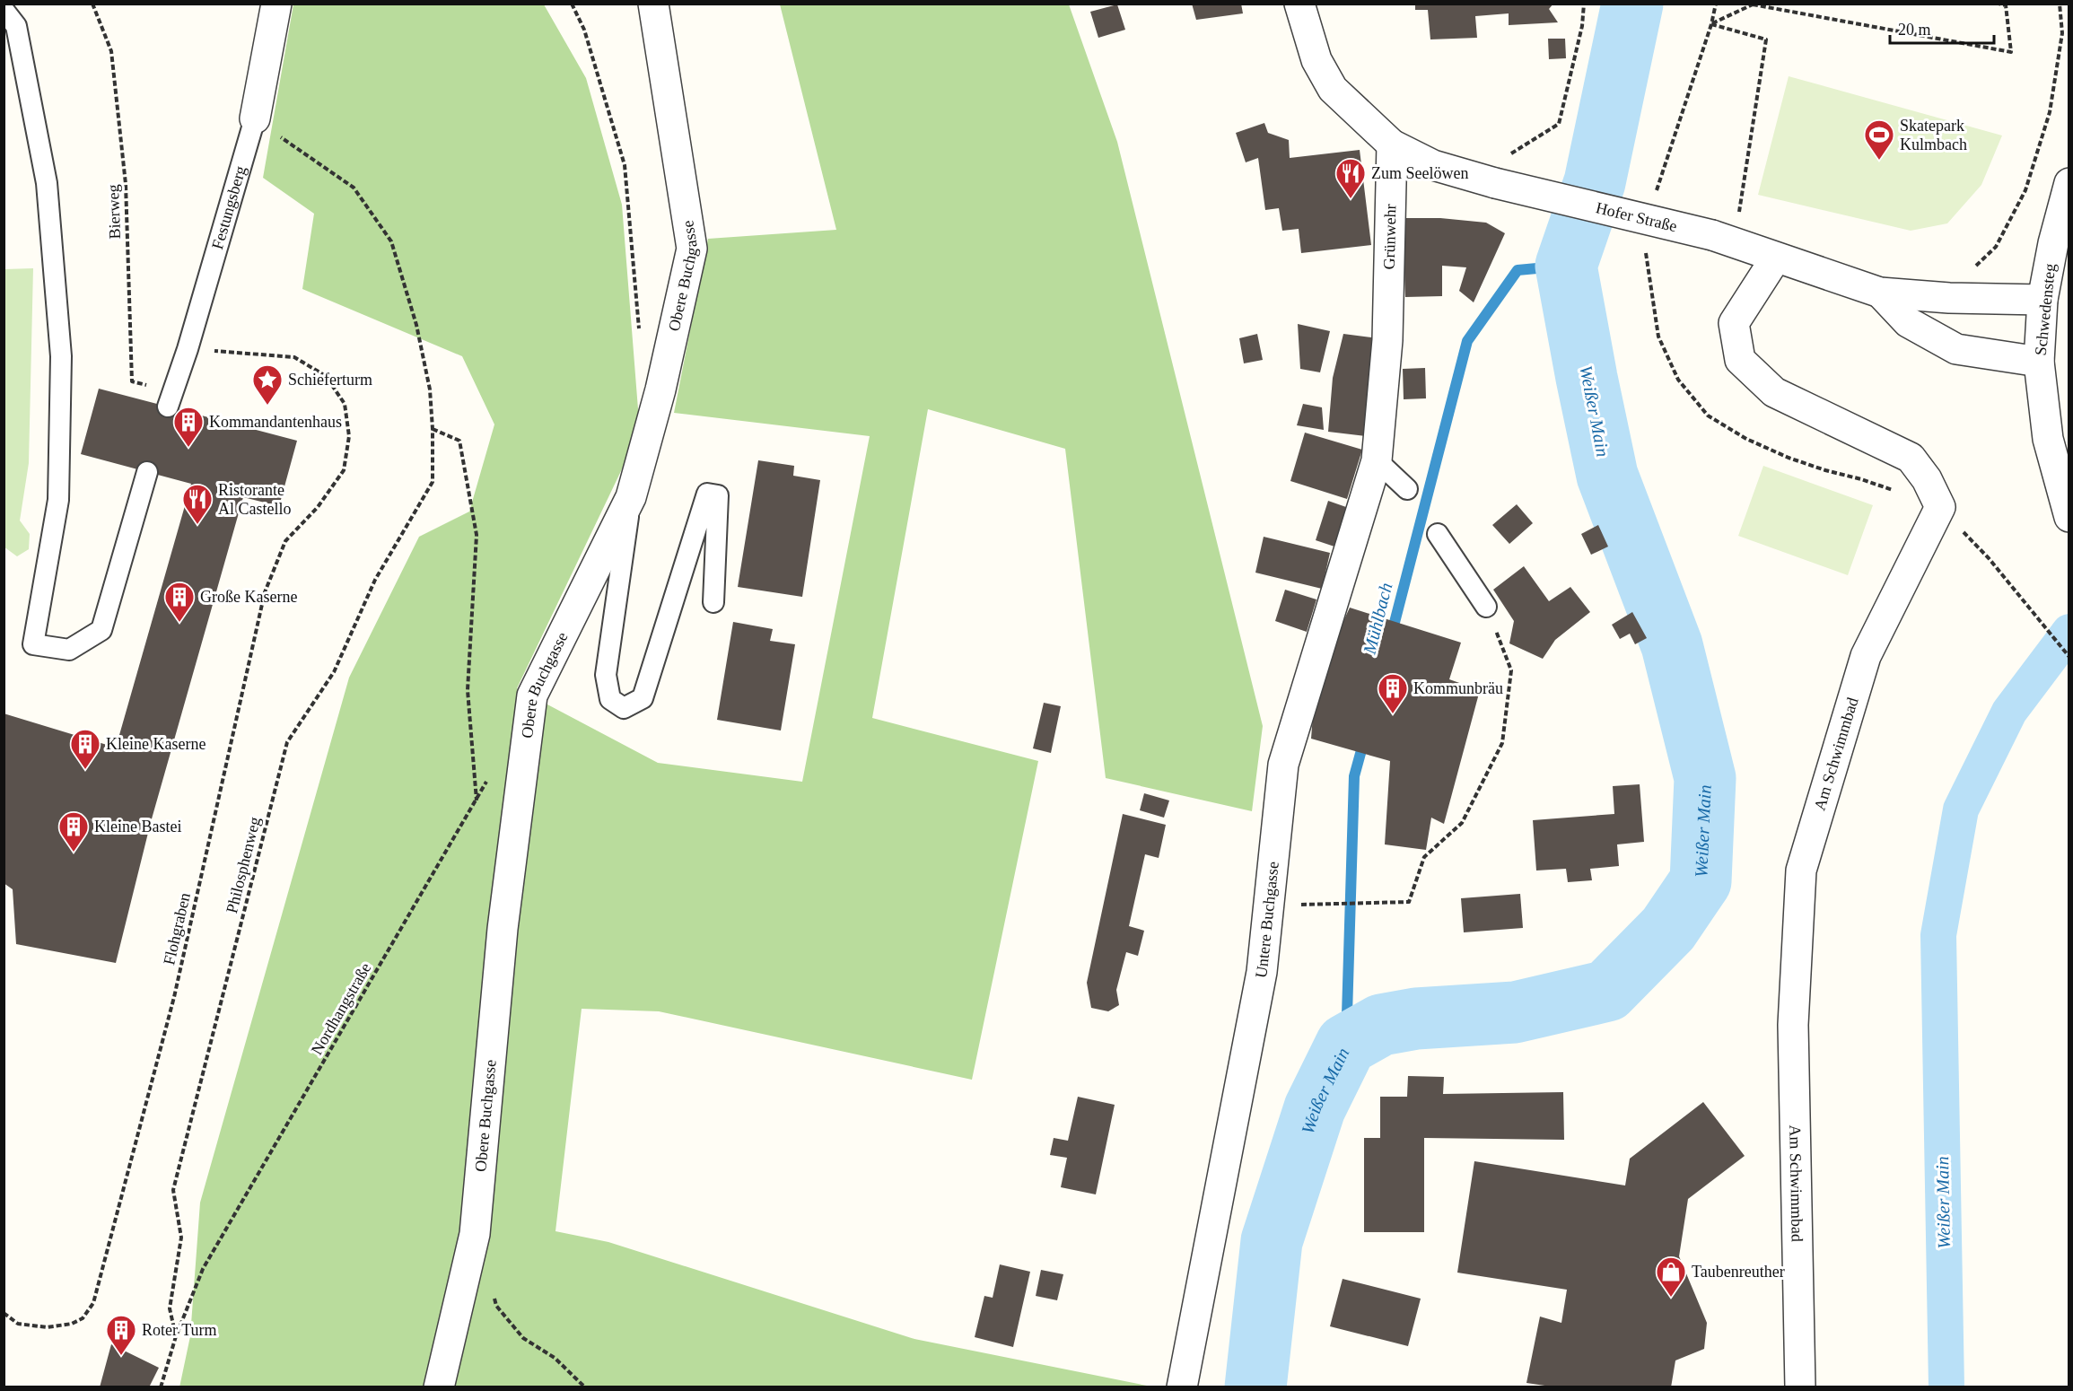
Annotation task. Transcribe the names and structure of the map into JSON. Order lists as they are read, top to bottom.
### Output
{
  "streets": {
    "street": [
      "Festungsberg",
      "Hofer Straße",
      "Grünwehr",
      "Obere Buchgasse",
      "Schwedensteg",
      "Am Schwimmbad",
      "Untere Buchgasse"
    ],
    "path": [
      "Bierweg",
      "Philosphenweg",
      "Flohgraben",
      "Nordhangstraße"
    ]
  },
  "crossings": [
    ["Festungsberg", "Bierweg"],
    ["Festungsberg", "Philosphenweg"],
    ["Festungsberg", "Flohgraben"],
    ["Hofer Straße", "Grünwehr"],
    ["Hofer Straße", "Schwedensteg"],
    ["Hofer Straße", "Am Schwimmbad"],
    ["Grünwehr", "Untere Buchgasse"],
    ["Philosphenweg", "Nordhangstraße"]
  ],
  "water": ["Weißer Main", "Mühlbach"],
  "places": {
    "sports": ["Skatepark Kulmbach"],
    "restaurant": ["Zum Seelöwen", "Ristorante Al Castello"],
    "place": ["Schieferturm"],
    "building": [
      "Kommandantenhaus",
      "Große Kaserne",
      "Kommunbräu",
      "Kleine Kaserne",
      "Kleine Bastei",
      "Roter Turm"
    ],
    "shop": ["Taubenreuther"]
  },
  "scale_bar": "20 m"
}
